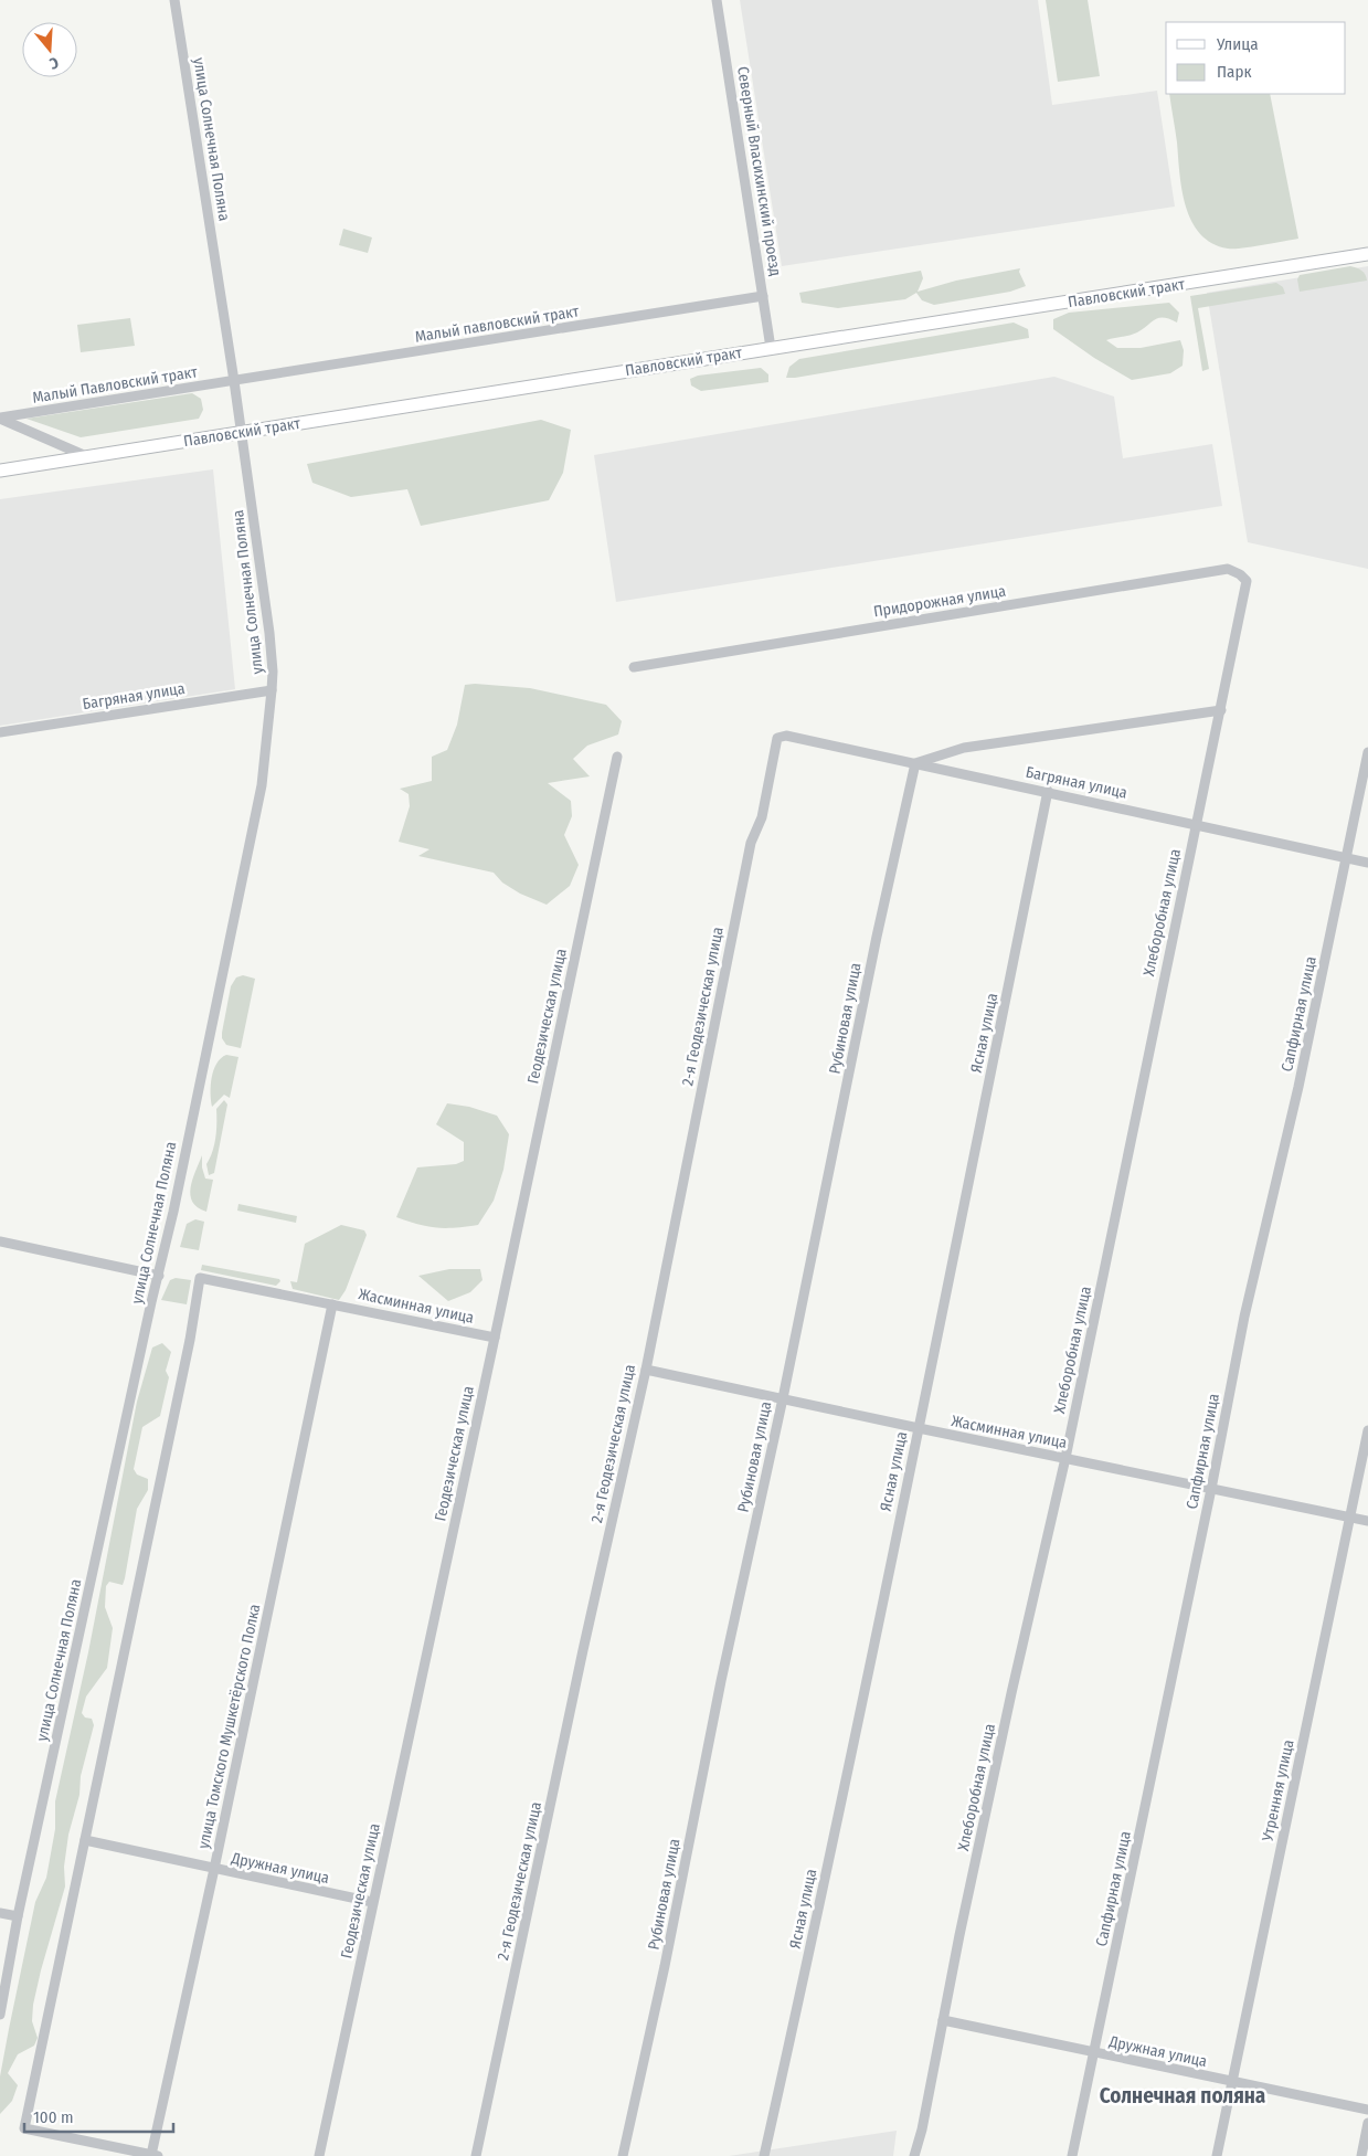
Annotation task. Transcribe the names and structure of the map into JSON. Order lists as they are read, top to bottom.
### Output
{
  "streets": {
    "main road": ["Павловский тракт"],
    "street": [
      "улица Солнечная Поляна",
      "Северный Власихинский проезд",
      "Малый павловский тракт",
      "Малый Павловский тракт",
      "Придорожная улица",
      "Багряная улица",
      "Хлеборобная улица",
      "2-я Геодезическая улица",
      "Сапфирная улица",
      "Геодезическая улица",
      "Рубиновая улица",
      "Ясная улица",
      "Жасминная улица",
      "улица Томского Мушкетёрского Полка",
      "Утренняя улица",
      "Дружная улица"
    ]
  },
  "crossings": [
    ["улица Солнечная Поляна", "Павловский тракт"],
    ["улица Солнечная Поляна", "Малый павловский тракт"],
    ["улица Солнечная Поляна", "Малый Павловский тракт"],
    ["улица Солнечная Поляна", "Багряная улица"],
    ["Северный Власихинский проезд", "Павловский тракт"],
    ["Северный Власихинский проезд", "Малый павловский тракт"],
    ["Малый павловский тракт", "Малый Павловский тракт"],
    ["Придорожная улица", "Хлеборобная улица"],
    ["Багряная улица", "Хлеборобная улица"],
    ["Багряная улица", "2-я Геодезическая улица"],
    ["Багряная улица", "Сапфирная улица"],
    ["Багряная улица", "Рубиновая улица"],
    ["Багряная улица", "Ясная улица"],
    ["Хлеборобная улица", "Жасминная улица"],
    ["Хлеборобная улица", "Дружная улица"],
    ["2-я Геодезическая улица", "Жасминная улица"],
    ["Сапфирная улица", "Жасминная улица"],
    ["Сапфирная улица", "Дружная улица"],
    ["Геодезическая улица", "Жасминная улица"],
    ["Геодезическая улица", "Дружная улица"],
    ["Рубиновая улица", "Жасминная улица"],
    ["Ясная улица", "Жасминная улица"],
    ["Жасминная улица", "улица Томского Мушкетёрского Полка"],
    ["Жасминная улица", "Утренняя улица"],
    ["Жасминная улица", "Дружная улица"],
    ["улица Томского Мушкетёрского Полка", "Дружная улица"],
    ["Утренняя улица", "Дружная улица"]
  ],
  "districts": ["Солнечная поляна"],
  "legend": ["Улица", "Парк"],
  "scale_bar": "100 m",
  "north": "bottom"
}
